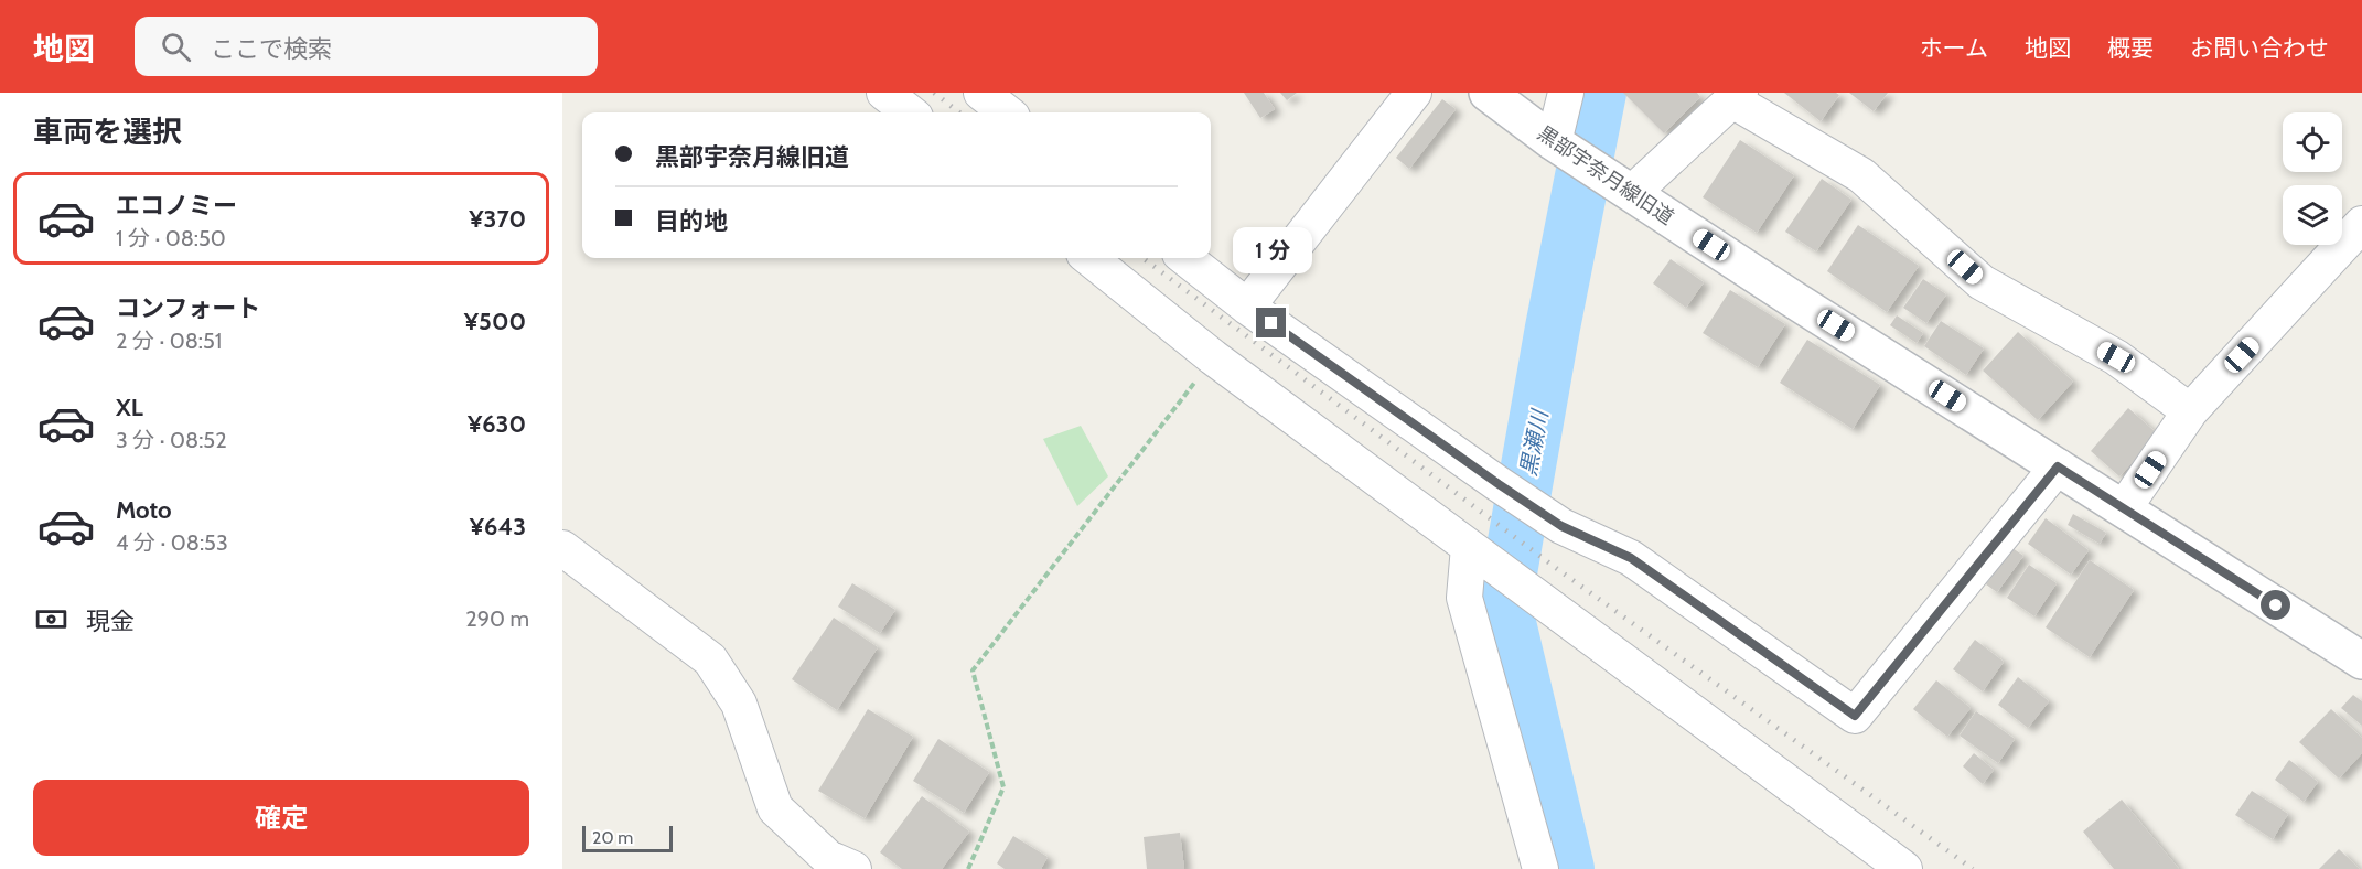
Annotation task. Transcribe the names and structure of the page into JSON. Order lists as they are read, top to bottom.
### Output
{
  "streets": {
    "street": ["黒部宇奈月線旧道"]
  },
  "water": ["黒瀬川"],
  "scale_bar": "20 m",
  "page": {
    "header": "地図",
    "search": "ここで検索",
    "nav": [
      "ホーム",
      "地図",
      "概要",
      "お問い合わせ"
    ],
    "heading": "車両を選択",
    "banner": ["黒部宇奈月線旧道", "目的地"],
    "list": [
      {
        "name": "エコノミー",
        "note": "1 分 · 08:50",
        "value": "¥370"
      },
      {
        "name": "コンフォート",
        "note": "2 分 · 08:51",
        "value": "¥500"
      },
      {
        "name": "XL",
        "note": "3 分 · 08:52",
        "value": "¥630"
      },
      {
        "name": "Moto",
        "note": "4 分 · 08:53",
        "value": "¥643"
      }
    ],
    "bubble": "1 分",
    "pay": ["現金", "290 m"],
    "buttons": "確定",
    "scale": "20 m"
  }
}
